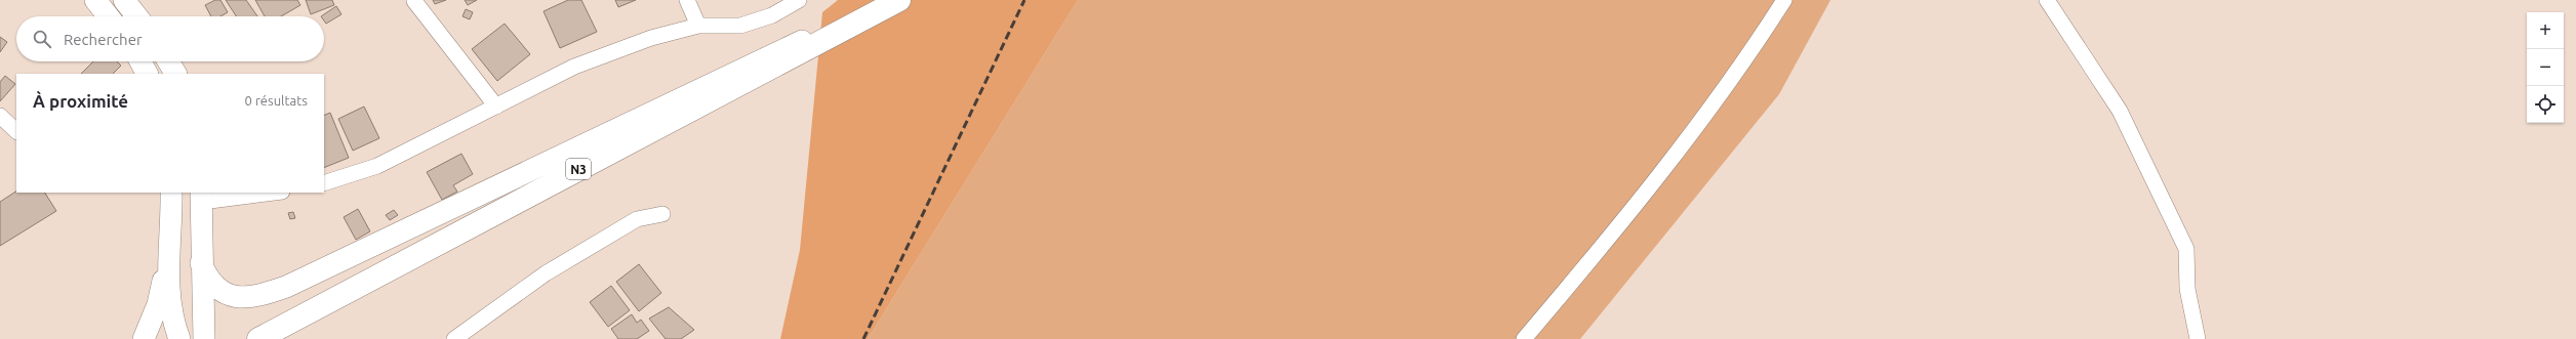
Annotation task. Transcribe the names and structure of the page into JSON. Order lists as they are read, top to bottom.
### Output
{
  "streets": {
    "highway": ["N3"]
  },
  "page": {
    "map_buttons": ["+", "−"],
    "search": "Rechercher",
    "heading": ["À proximité", "0 résultats"]
  }
}
